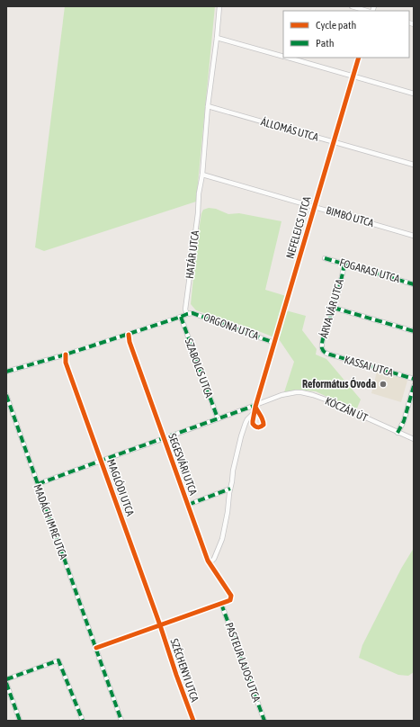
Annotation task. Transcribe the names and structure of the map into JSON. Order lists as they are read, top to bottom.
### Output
{
  "streets": {
    "street": [
      "ÁLLOMÁS UTCA",
      "BIMBÓ UTCA",
      "NEFELEJCS UTCA",
      "HATÁR UTCA",
      "FOGARASI UTCA",
      "ÁRVA VÁR UTCA",
      "ORGONA UTCA",
      "KASSAI UTCA",
      "SZABOLCS UTCA",
      "KÓCZÁN ÚT",
      "SEGESVÁRI UTCA",
      "MAGLÓDI UTCA",
      "MADÁCH IMRE UTCA",
      "PASTEUR LAJOS UTCA",
      "SZÉCHENYI UTCA"
    ]
  },
  "crossings": [
    ["ÁLLOMÁS UTCA", "NEFELEJCS UTCA"],
    ["ÁLLOMÁS UTCA", "HATÁR UTCA"],
    ["BIMBÓ UTCA", "NEFELEJCS UTCA"],
    ["BIMBÓ UTCA", "HATÁR UTCA"],
    ["NEFELEJCS UTCA", "ORGONA UTCA"],
    ["NEFELEJCS UTCA", "KÓCZÁN ÚT"],
    ["NEFELEJCS UTCA", "SEGESVÁRI UTCA"],
    ["HATÁR UTCA", "ORGONA UTCA"],
    ["FOGARASI UTCA", "ÁRVA VÁR UTCA"],
    ["ÁRVA VÁR UTCA", "KASSAI UTCA"],
    ["SZABOLCS UTCA", "KÓCZÁN ÚT"],
    ["KÓCZÁN ÚT", "SEGESVÁRI UTCA"],
    ["KÓCZÁN ÚT", "MAGLÓDI UTCA"],
    ["KÓCZÁN ÚT", "MADÁCH IMRE UTCA"],
    ["SEGESVÁRI UTCA", "PASTEUR LAJOS UTCA"],
    ["MAGLÓDI UTCA", "SZÉCHENYI UTCA"]
  ],
  "places": ["Református Óvoda"],
  "legend": ["Cycle path", "Path"]
}
